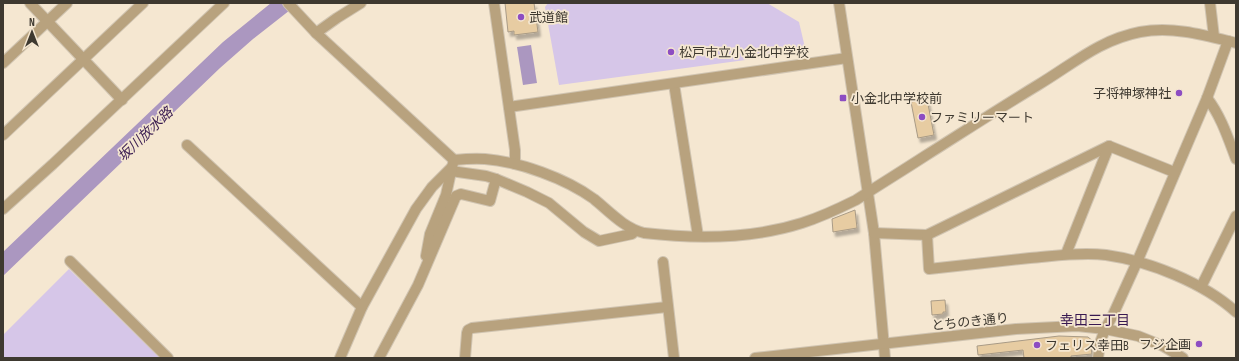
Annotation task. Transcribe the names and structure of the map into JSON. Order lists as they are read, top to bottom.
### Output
{
  "streets": {
    "street": ["とちのき通り"]
  },
  "districts": ["幸田三丁目"],
  "water": ["坂川放水路"],
  "places": {
    "other": [
      "武道館",
      "松戸市立小金北中学校",
      "子将神塚神社",
      "ファミリーマート",
      "フジ企画",
      "フェリス幸田B"
    ],
    "transit": ["小金北中学校前"]
  },
  "north": "top"
}
